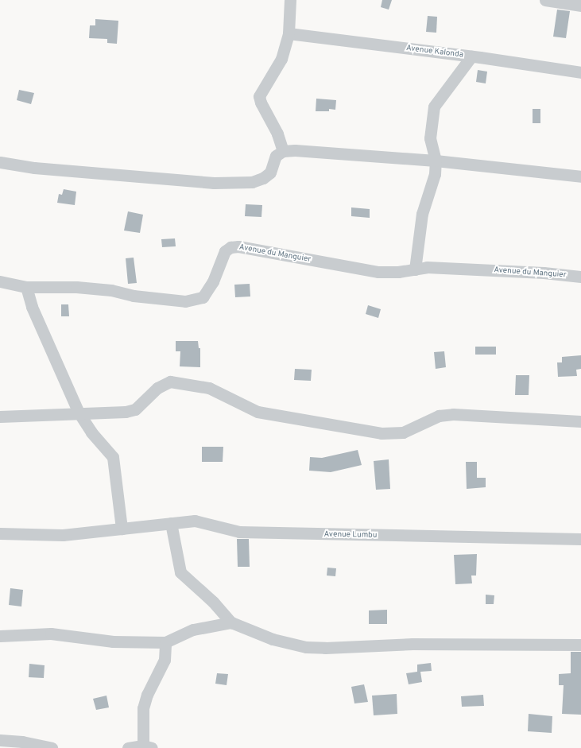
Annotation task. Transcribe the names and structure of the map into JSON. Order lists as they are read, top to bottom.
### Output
{
  "streets": {
    "street": ["Avenue Kalonda", "Avenue du Manguier", "Avenue Lumbu"]
  }
}
